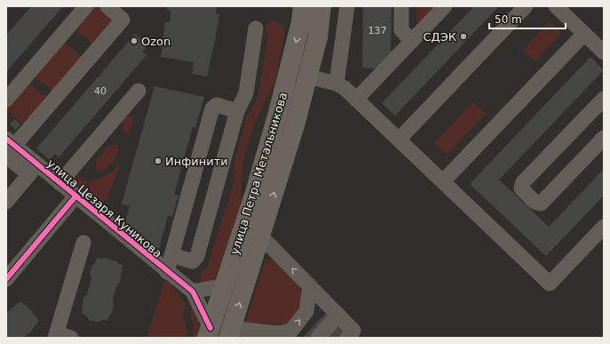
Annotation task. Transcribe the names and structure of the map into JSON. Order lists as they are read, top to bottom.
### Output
{
  "streets": {
    "main road": ["улица Петра Метальникова"],
    "street": ["улица Цезаря Куникова"]
  },
  "places": ["СДЭК", "Ozon", "Инфинити"],
  "house_numbers": ["137", "40"],
  "scale_bar": "50 m"
}
